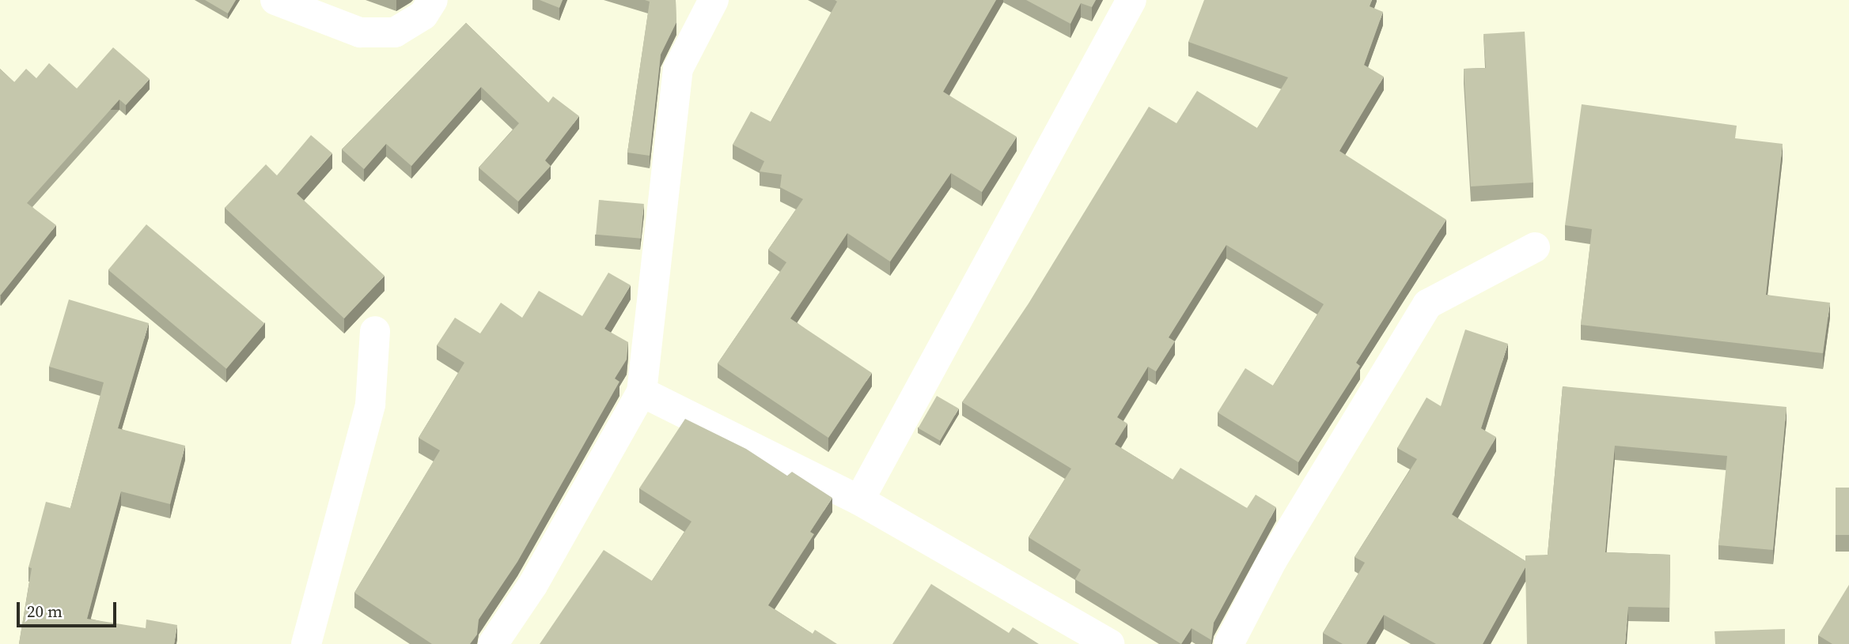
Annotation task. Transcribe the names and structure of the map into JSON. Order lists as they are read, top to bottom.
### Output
{
  "scale_bar": "20 m"
}
